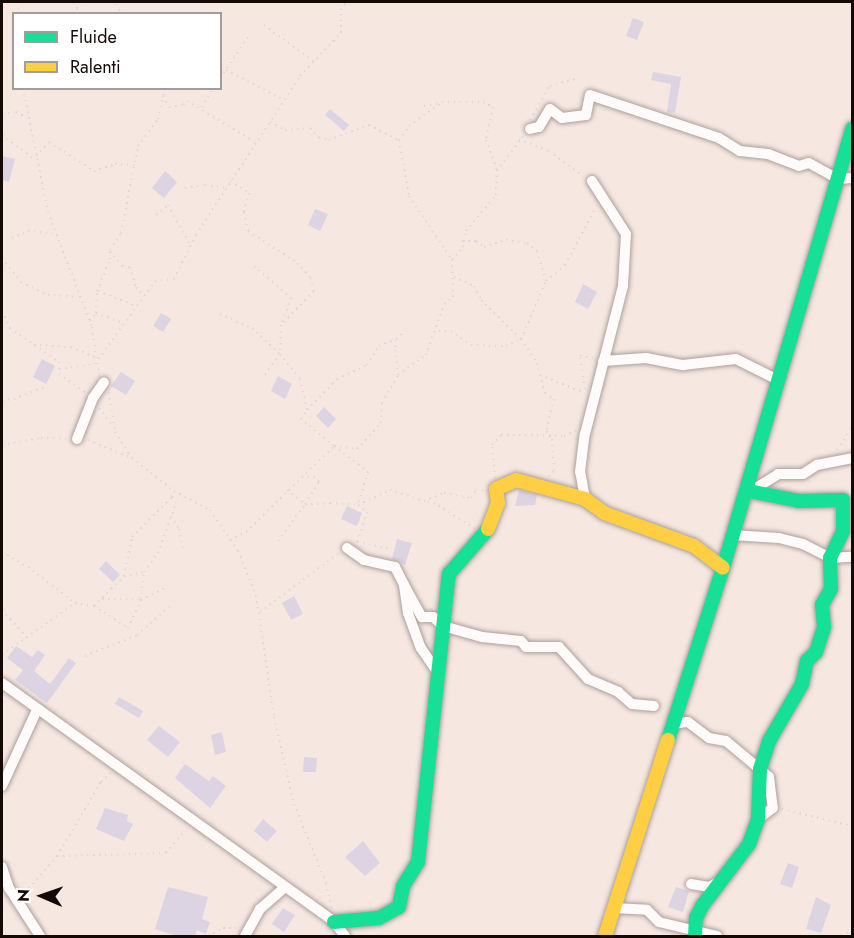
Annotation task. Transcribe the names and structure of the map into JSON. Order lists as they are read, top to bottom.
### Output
{
  "legend": ["Fluide", "Ralenti"],
  "north": "left"
}
